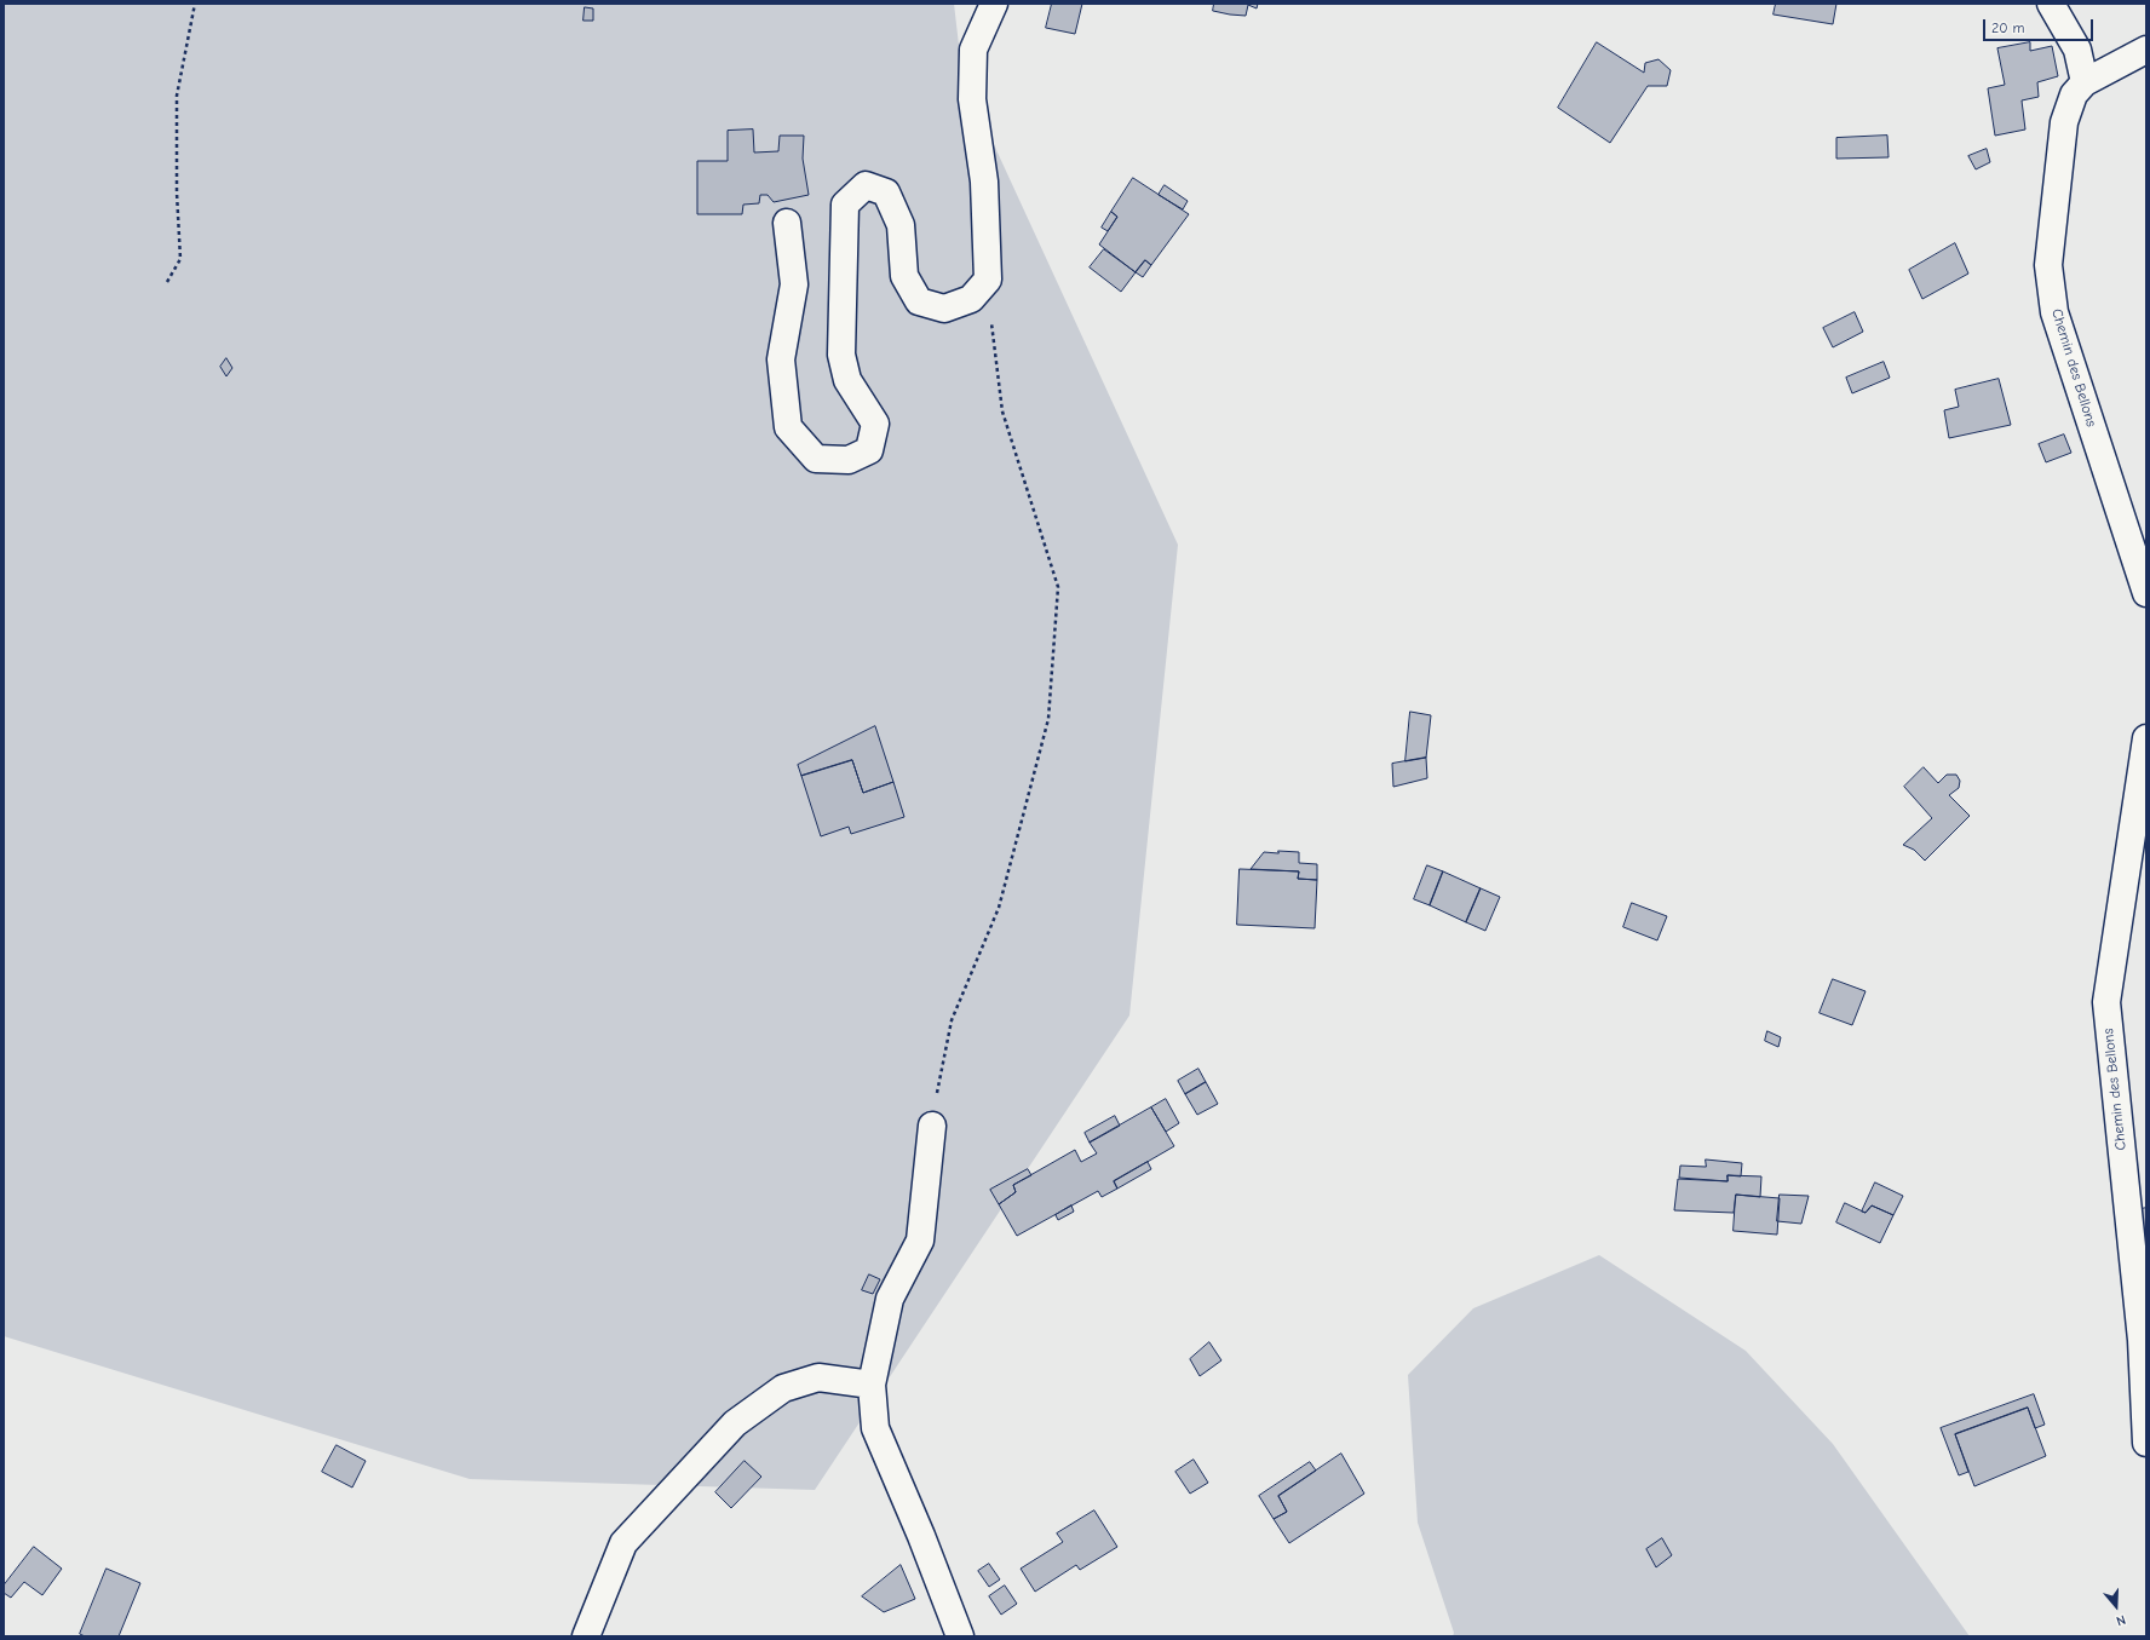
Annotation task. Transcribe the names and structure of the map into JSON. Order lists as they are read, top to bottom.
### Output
{
  "streets": {
    "street": ["Chemin des Bellons"]
  },
  "scale_bar": "20 m",
  "north": "bottom"
}
